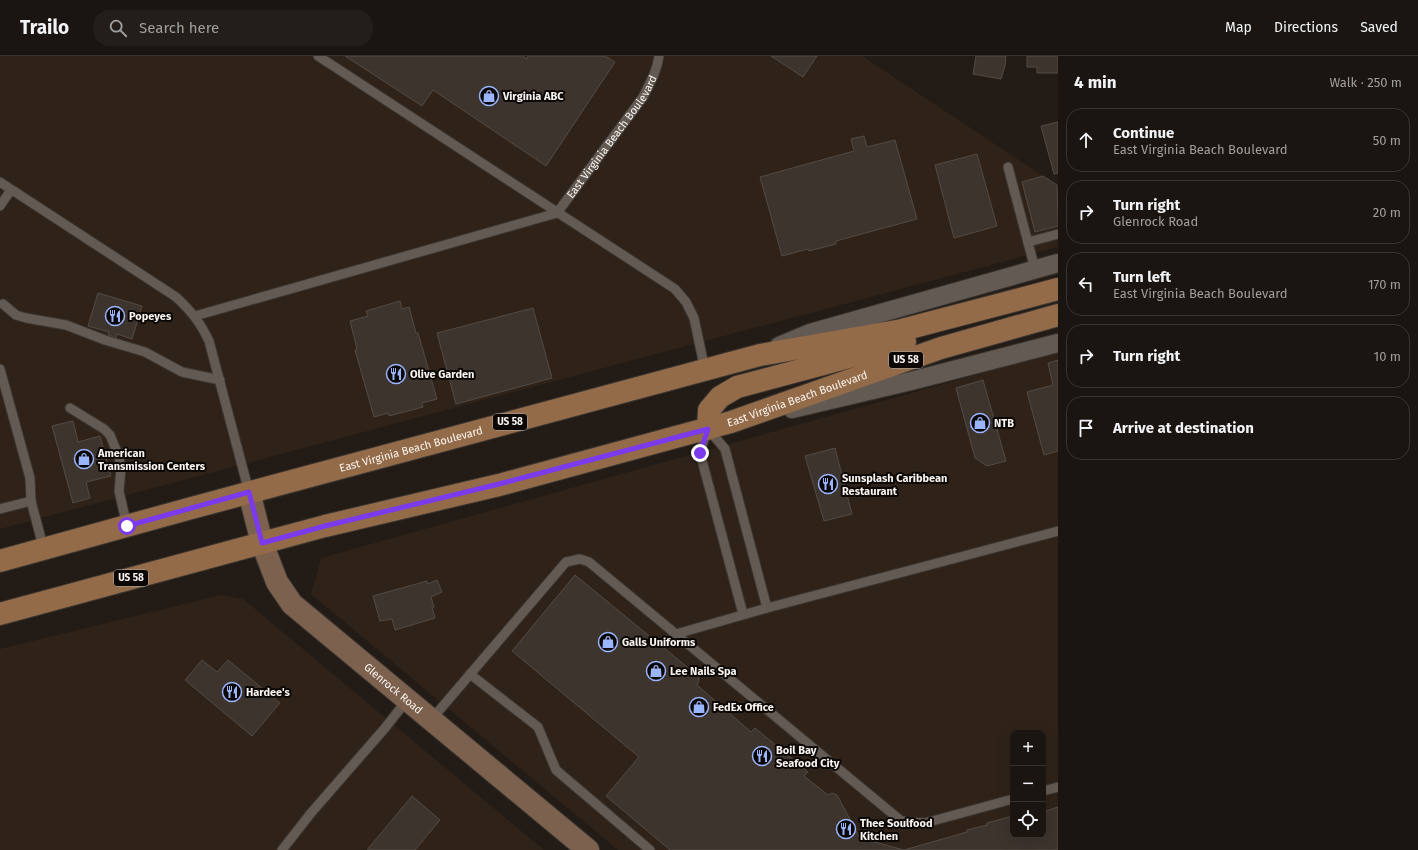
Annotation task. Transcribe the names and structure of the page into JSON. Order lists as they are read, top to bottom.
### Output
{
  "streets": {
    "main road": ["East Virginia Beach Boulevard", "US 58"],
    "street": ["Glenrock Road"]
  },
  "crossings": [
    ["East Virginia Beach Boulevard", "Glenrock Road"]
  ],
  "places": {
    "shop": [
      "Virginia ABC",
      "NTB",
      "American Transmission Centers",
      "Galls Uniforms",
      "Lee Nails Spa",
      "FedEx Office"
    ],
    "restaurant": [
      "Popeyes",
      "Olive Garden",
      "Sunsplash Caribbean Restaurant",
      "Hardee's",
      "Boil Bay Seafood City",
      "Thee Soulfood Kitchen"
    ]
  },
  "page": {
    "header": "Trailo",
    "search": "Search here",
    "nav": ["Map", "Directions", "Saved"],
    "heading": ["4 min", "Walk · 250 m"],
    "list": [
      ["Continue", "East Virginia Beach Boulevard", "50 m"],
      ["Turn right", "Glenrock Road", "20 m"],
      ["Turn left", "East Virginia Beach Boulevard", "170 m"],
      ["Turn right", "10 m"],
      "Arrive at destination"
    ],
    "map_buttons": ["+", "−"]
  }
}
